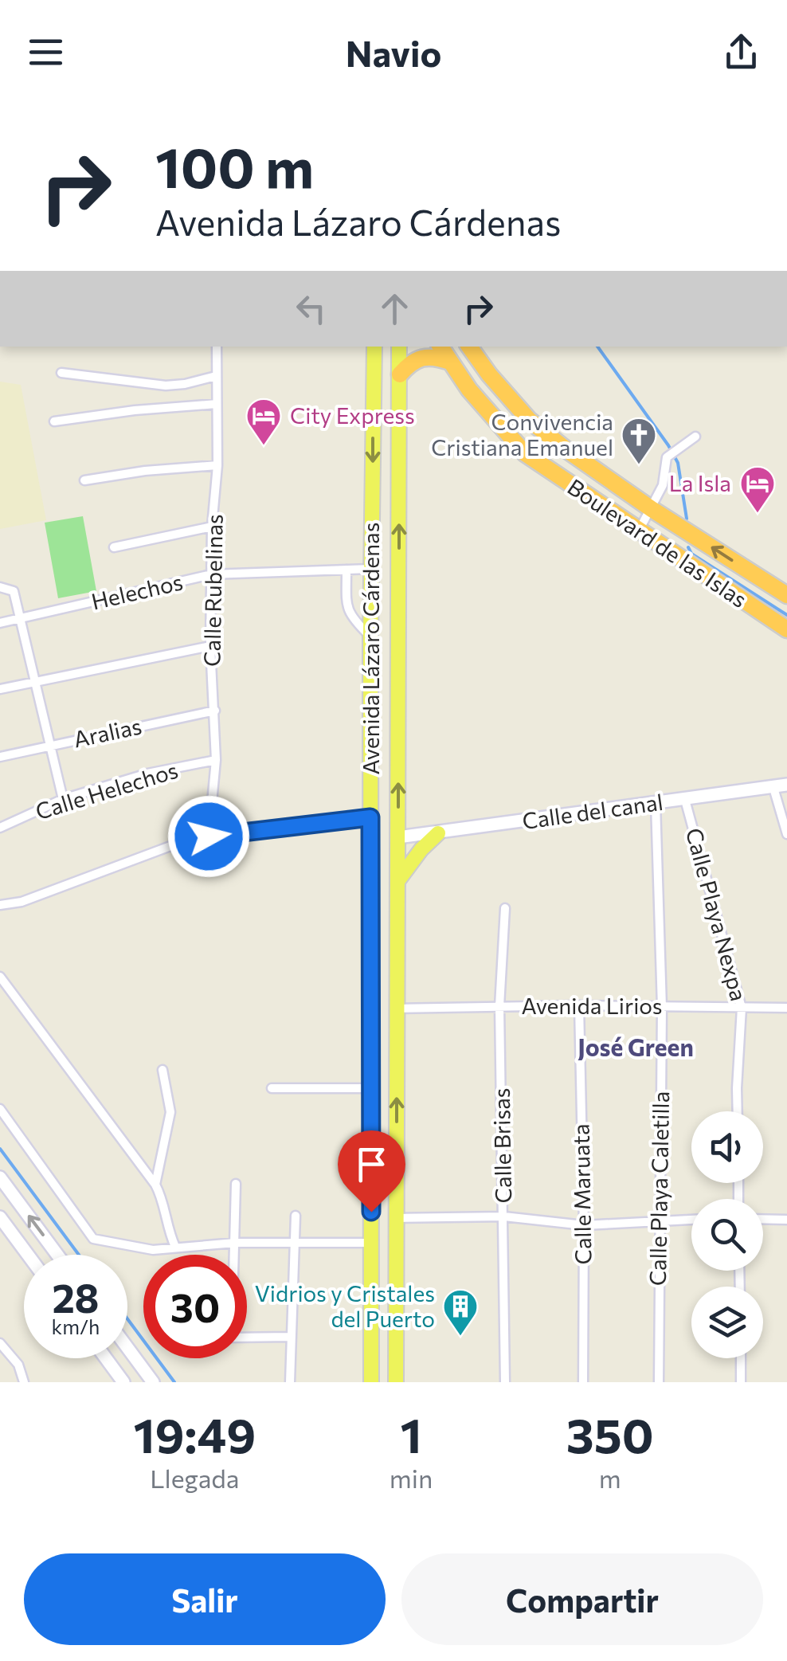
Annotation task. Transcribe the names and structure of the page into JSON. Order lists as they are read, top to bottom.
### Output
{
  "streets": {
    "highway": ["Boulevard de las Islas"],
    "main road": ["Avenida Lázaro Cárdenas"],
    "street": [
      "Calle Rubelinas",
      "Helechos",
      "Aralias",
      "Calle Helechos",
      "Calle del canal",
      "Calle Playa Nexpa",
      "Avenida Lirios",
      "Calle Brisas",
      "Calle Playa Caletilla",
      "Calle Maruata"
    ]
  },
  "crossings": [
    ["Calle Rubelinas", "Helechos"],
    ["Calle Rubelinas", "Aralias"],
    ["Calle Rubelinas", "Calle Helechos"],
    ["Helechos", "Avenida Lázaro Cárdenas"],
    ["Avenida Lázaro Cárdenas", "Calle del canal"],
    ["Avenida Lázaro Cárdenas", "Avenida Lirios"],
    ["Calle del canal", "Calle Playa Nexpa"],
    ["Calle del canal", "Calle Playa Caletilla"],
    ["Calle Playa Nexpa", "Avenida Lirios"],
    ["Avenida Lirios", "Calle Brisas"],
    ["Avenida Lirios", "Calle Playa Caletilla"],
    ["Avenida Lirios", "Calle Maruata"]
  ],
  "districts": ["José Green"],
  "places": {
    "hotel": ["City Express", "La Isla"],
    "church": ["Convivencia Cristiana Emanuel"],
    "building": ["Vidrios y Cristales del Puerto"]
  },
  "page": {
    "header": "Navio",
    "turn": ["100 m", "Avenida Lázaro Cárdenas"],
    "speed": "28 km/h",
    "limit": "30",
    "eta": [
      "19:49",
      "Llegada",
      "1",
      "min",
      "350",
      "m"
    ],
    "buttons": ["Salir", "Compartir"]
  }
}
